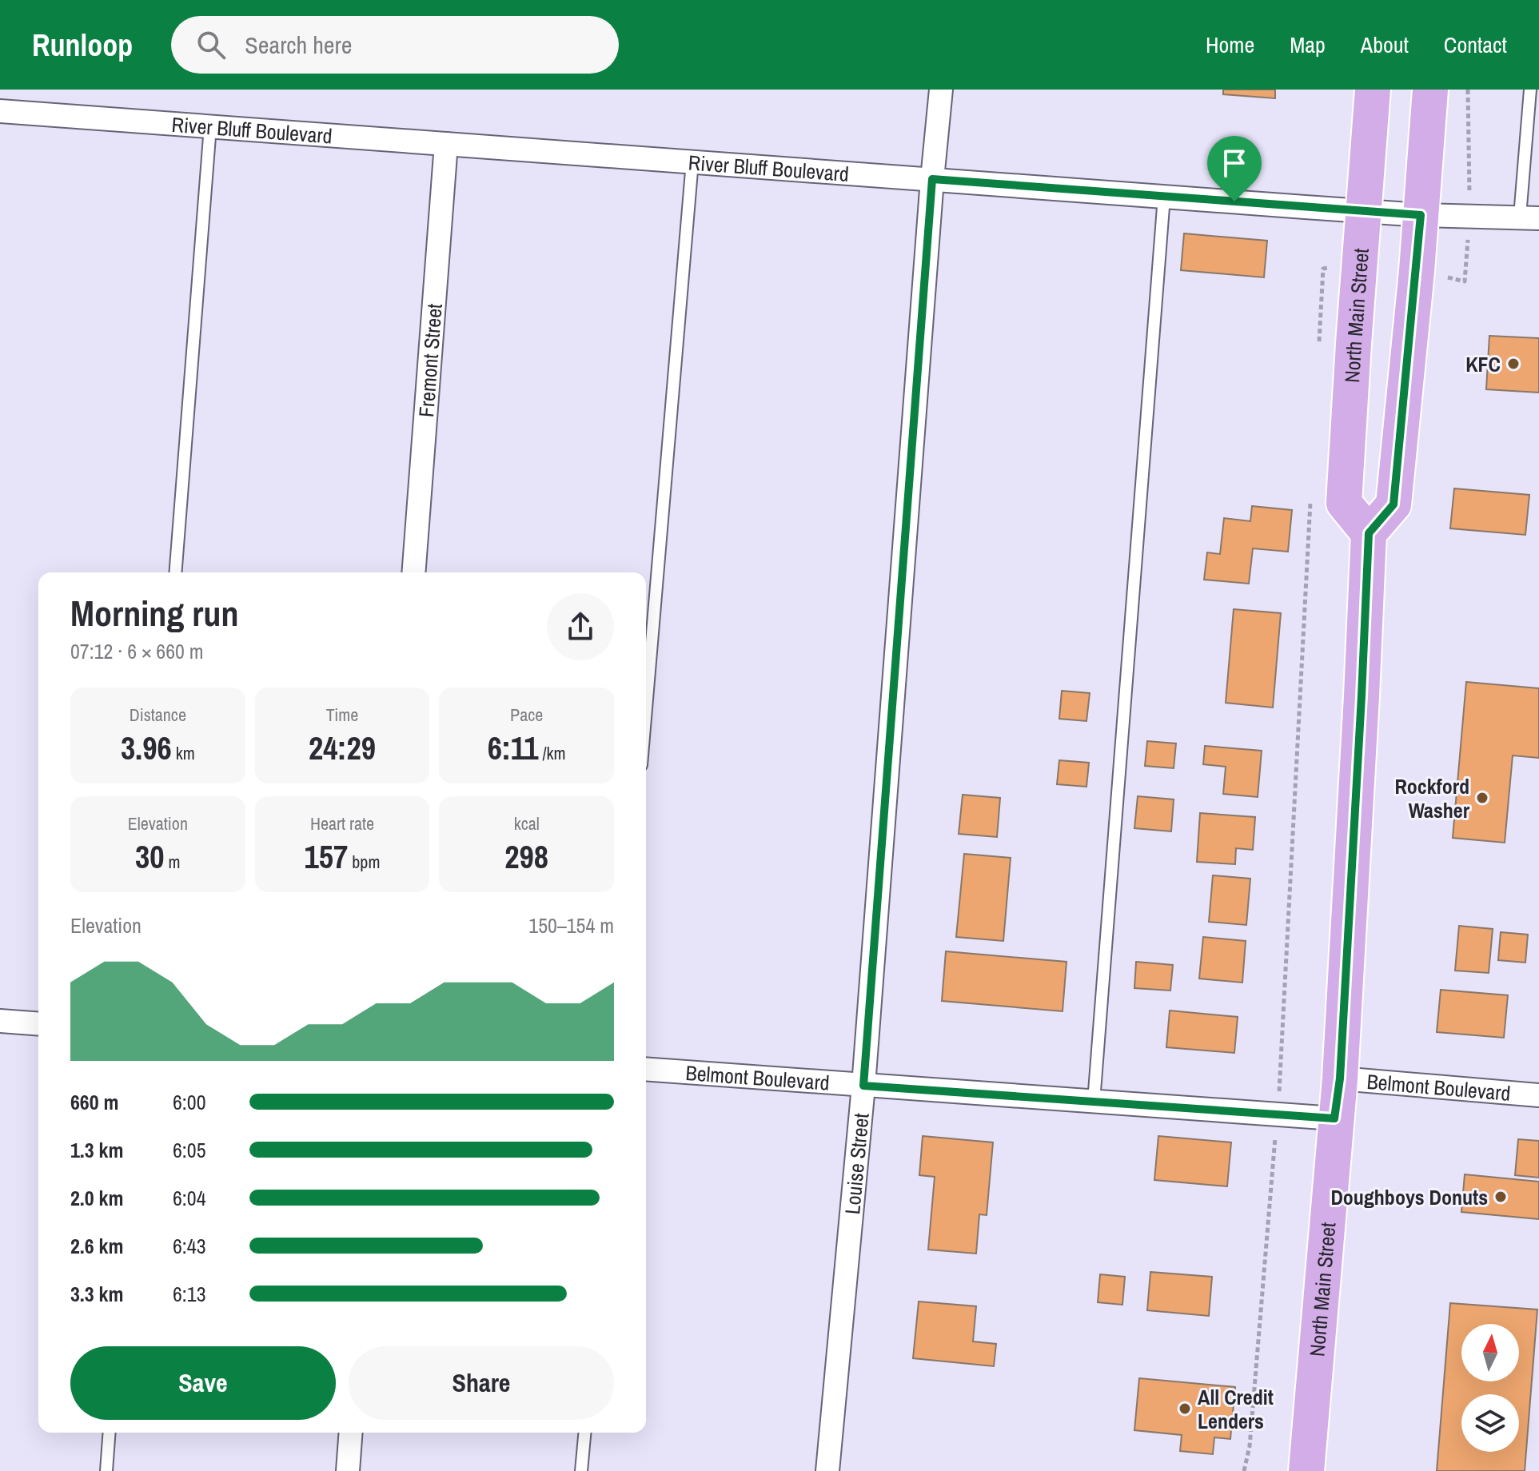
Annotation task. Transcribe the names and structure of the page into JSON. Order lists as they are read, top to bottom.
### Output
{
  "streets": {
    "main road": ["North Main Street"],
    "street": [
      "River Bluff Boulevard",
      "Fremont Street",
      "Belmont Boulevard",
      "Louise Street"
    ]
  },
  "crossings": [
    ["River Bluff Boulevard", "North Main Street"],
    ["River Bluff Boulevard", "Fremont Street"],
    ["River Bluff Boulevard", "Louise Street"],
    ["North Main Street", "Belmont Boulevard"],
    ["Belmont Boulevard", "Louise Street"]
  ],
  "places": [
    "KFC",
    "Rockford Washer",
    "Doughboys Donuts",
    "All Credit Lenders"
  ],
  "north": "top",
  "page": {
    "header": "Runloop",
    "search": "Search here",
    "nav": [
      "Home",
      "Map",
      "About",
      "Contact"
    ],
    "heading": ["Morning run", "07:12 · 6 × 660 m"],
    "stats": [
      ["Distance", "3.96 km"],
      ["Time", "24:29"],
      ["Pace", "6:11 /km"],
      ["Elevation", "30 m"],
      ["Heart rate", "157 bpm"],
      ["kcal", "298"]
    ],
    "chart": ["Elevation", "150–154 m"],
    "list": [
      {
        "name": "660 m",
        "note": "6:00"
      },
      {
        "name": "1.3 km",
        "note": "6:05"
      },
      {
        "name": "2.0 km",
        "note": "6:04"
      },
      {
        "name": "2.6 km",
        "note": "6:43"
      },
      {
        "name": "3.3 km",
        "note": "6:13"
      }
    ],
    "buttons": ["Save", "Share"]
  }
}
